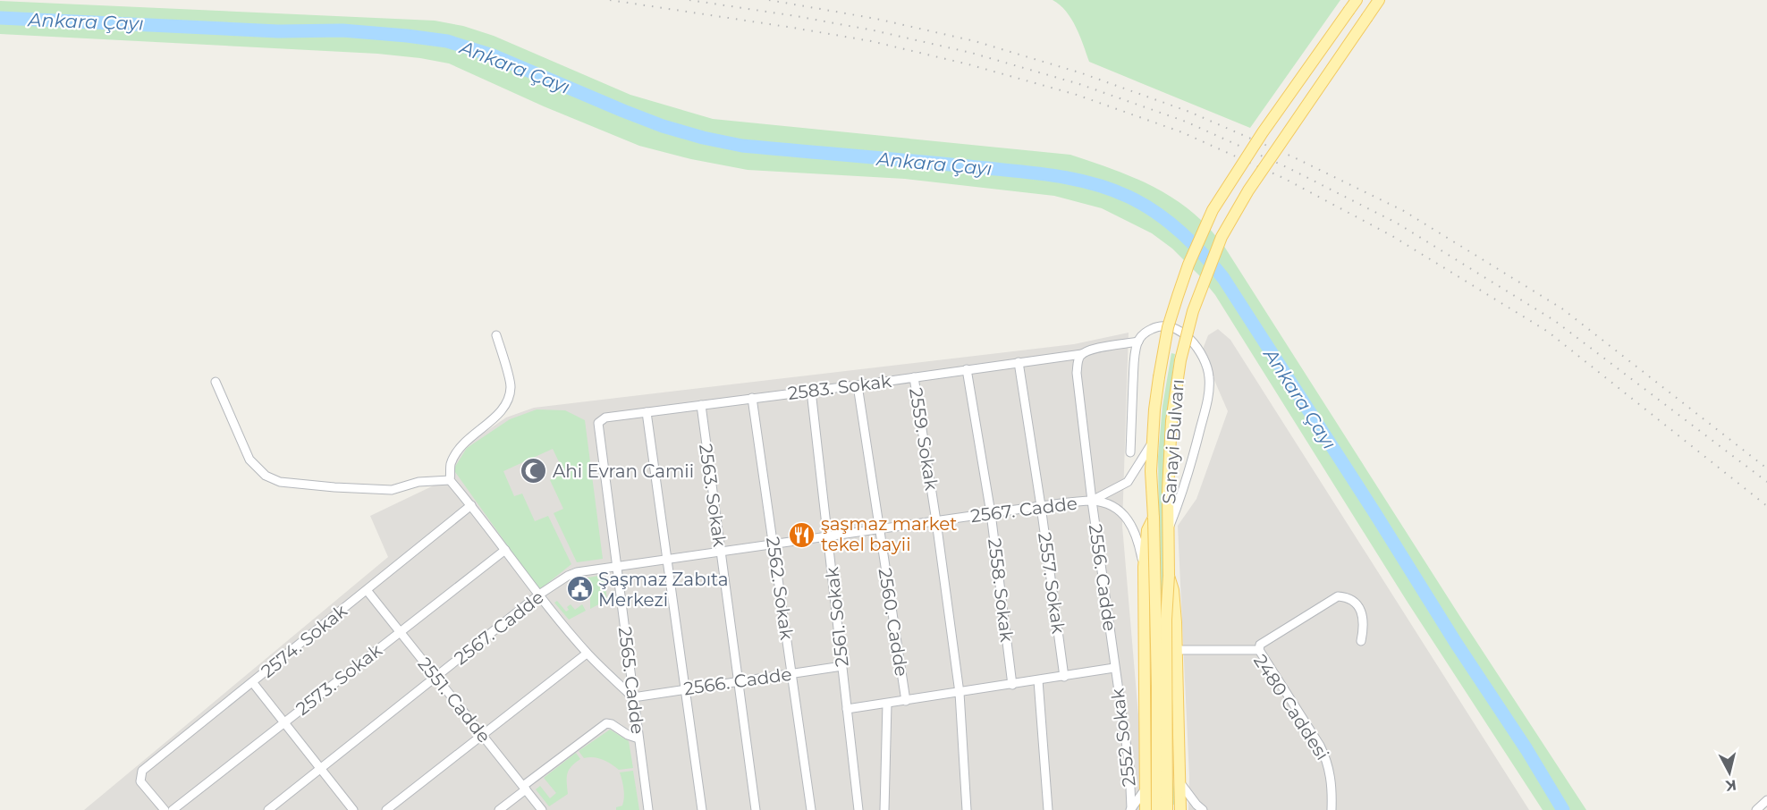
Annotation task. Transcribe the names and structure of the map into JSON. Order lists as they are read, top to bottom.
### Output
{
  "streets": {
    "main road": ["Sanayi Bulvarı"],
    "street": [
      "2583. Sokak",
      "2559. Sokak",
      "2563. Sokak",
      "2567. Cadde",
      "2556. Cadde",
      "2557. Sokak",
      "2562. Sokak",
      "2558. Sokak",
      "2561. Sokak",
      "2560. Cadde",
      "2574. Sokak",
      "2573. Sokak",
      "2565. Cadde",
      "2566. Cadde",
      "2551. Cadde",
      "2480 Caddesi",
      "2552 Sokak"
    ]
  },
  "crossings": [
    ["2583. Sokak", "2559. Sokak"],
    ["2583. Sokak", "2563. Sokak"],
    ["2583. Sokak", "2556. Cadde"],
    ["2583. Sokak", "2557. Sokak"],
    ["2583. Sokak", "2562. Sokak"],
    ["2583. Sokak", "2558. Sokak"],
    ["2583. Sokak", "2561. Sokak"],
    ["2583. Sokak", "2560. Cadde"],
    ["2583. Sokak", "2565. Cadde"],
    ["2559. Sokak", "2567. Cadde"],
    ["2563. Sokak", "2567. Cadde"],
    ["2563. Sokak", "2566. Cadde"],
    ["2567. Cadde", "2556. Cadde"],
    ["2567. Cadde", "2557. Sokak"],
    ["2567. Cadde", "2562. Sokak"],
    ["2567. Cadde", "2558. Sokak"],
    ["2567. Cadde", "2561. Sokak"],
    ["2567. Cadde", "2560. Cadde"],
    ["2567. Cadde", "2565. Cadde"],
    ["2567. Cadde", "2551. Cadde"],
    ["2556. Cadde", "2552 Sokak"],
    ["2562. Sokak", "2566. Cadde"],
    ["2561. Sokak", "2566. Cadde"],
    ["2574. Sokak", "2551. Cadde"],
    ["2573. Sokak", "2551. Cadde"],
    ["2565. Cadde", "2566. Cadde"]
  ],
  "water": ["Ankara Çayı"],
  "places": {
    "mosque": ["Ahi Evran Camii"],
    "restaurant": ["şaşmaz market tekel bayii"],
    "public building": ["Şaşmaz Zabıta Merkezi"]
  },
  "north": "bottom"
}
